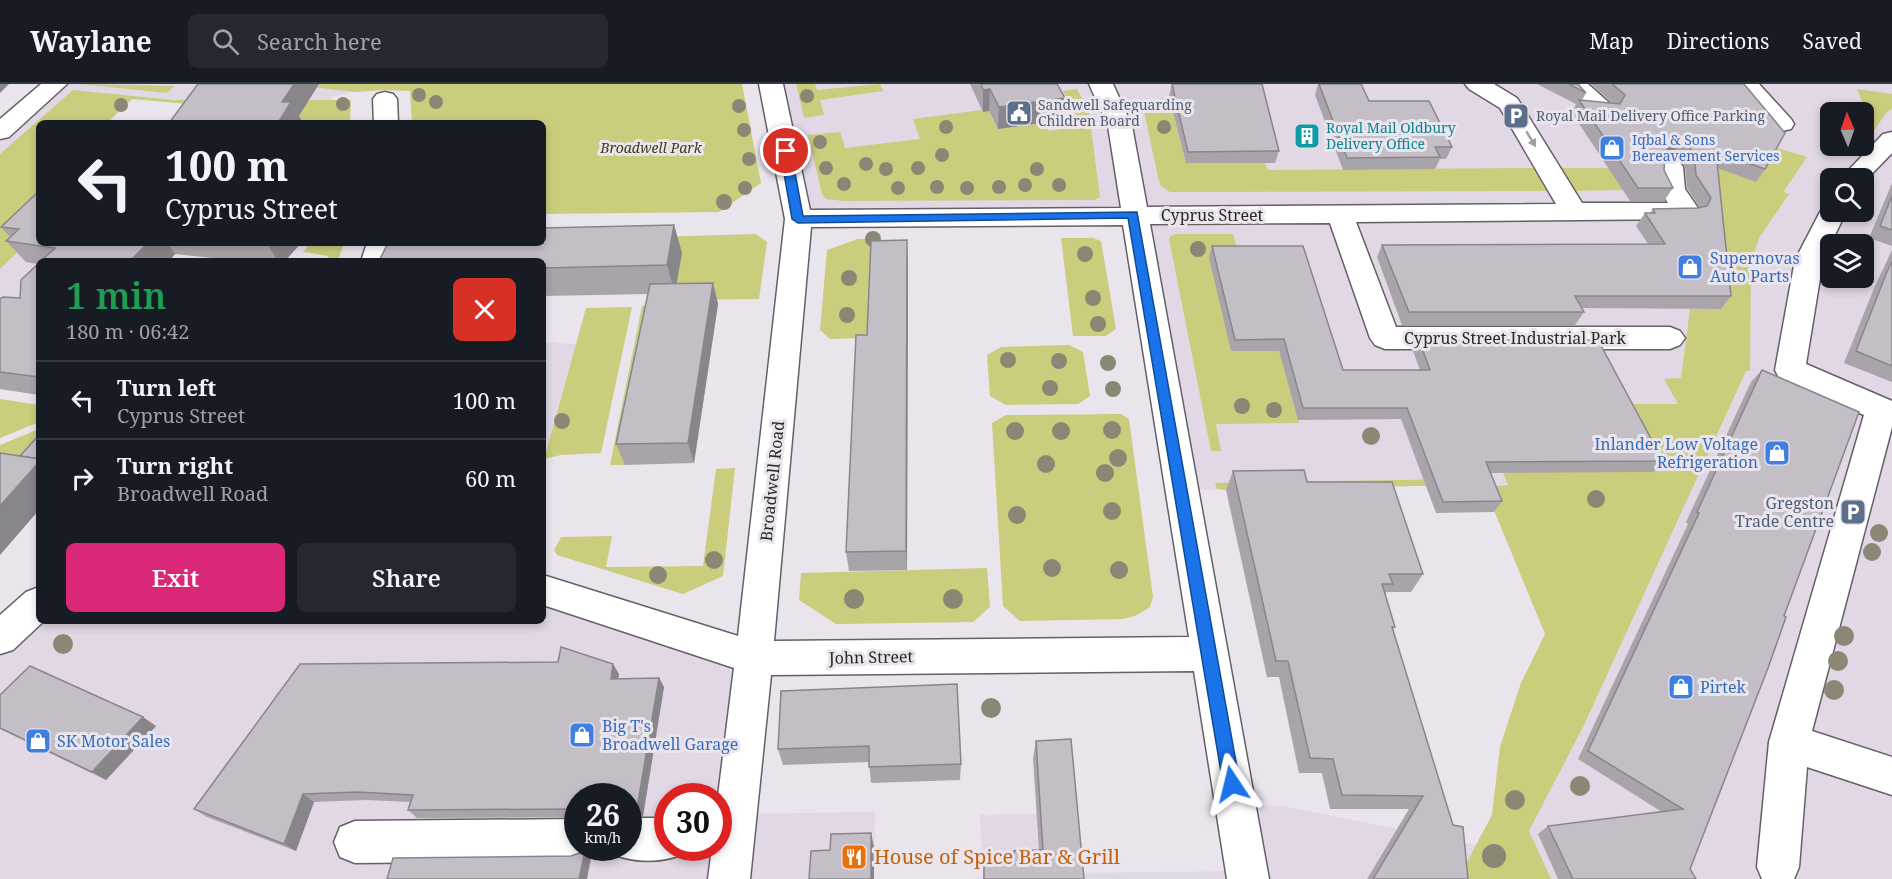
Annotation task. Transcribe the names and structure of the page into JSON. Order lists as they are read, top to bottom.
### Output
{
  "streets": {
    "street": [
      "Cyprus Street",
      "Cyprus Street Industrial Park",
      "Broadwell Road",
      "John Street"
    ]
  },
  "crossings": [
    ["Cyprus Street", "Cyprus Street Industrial Park"],
    ["Cyprus Street", "Broadwell Road"],
    ["Broadwell Road", "John Street"]
  ],
  "parks": ["Broadwell Park"],
  "places": {
    "public building": ["Sandwell Safeguarding Children Board"],
    "parking": ["Royal Mail Delivery Office Parking", "Gregston Trade Centre"],
    "building": ["Royal Mail Oldbury Delivery Office"],
    "shop": [
      "Iqbal & Sons Bereavement Services",
      "Supernovas Auto Parts",
      "Inlander Low Voltage Refrigeration",
      "Pirtek",
      "Big T's Broadwell Garage",
      "SK Motor Sales"
    ],
    "restaurant": ["House of Spice Bar & Grill"]
  },
  "north": "top",
  "page": {
    "header": "Waylane",
    "search": "Search here",
    "nav": ["Map", "Directions", "Saved"],
    "turn": ["100 m", "Cyprus Street"],
    "heading": ["1 min", "180 m · 06:42"],
    "list": [
      {
        "name": "Turn left",
        "note": "Cyprus Street",
        "value": "100 m"
      },
      {
        "name": "Turn right",
        "note": "Broadwell Road",
        "value": "60 m"
      }
    ],
    "buttons": ["Exit", "Share"],
    "speed": "26 km/h",
    "limit": "30"
  }
}
